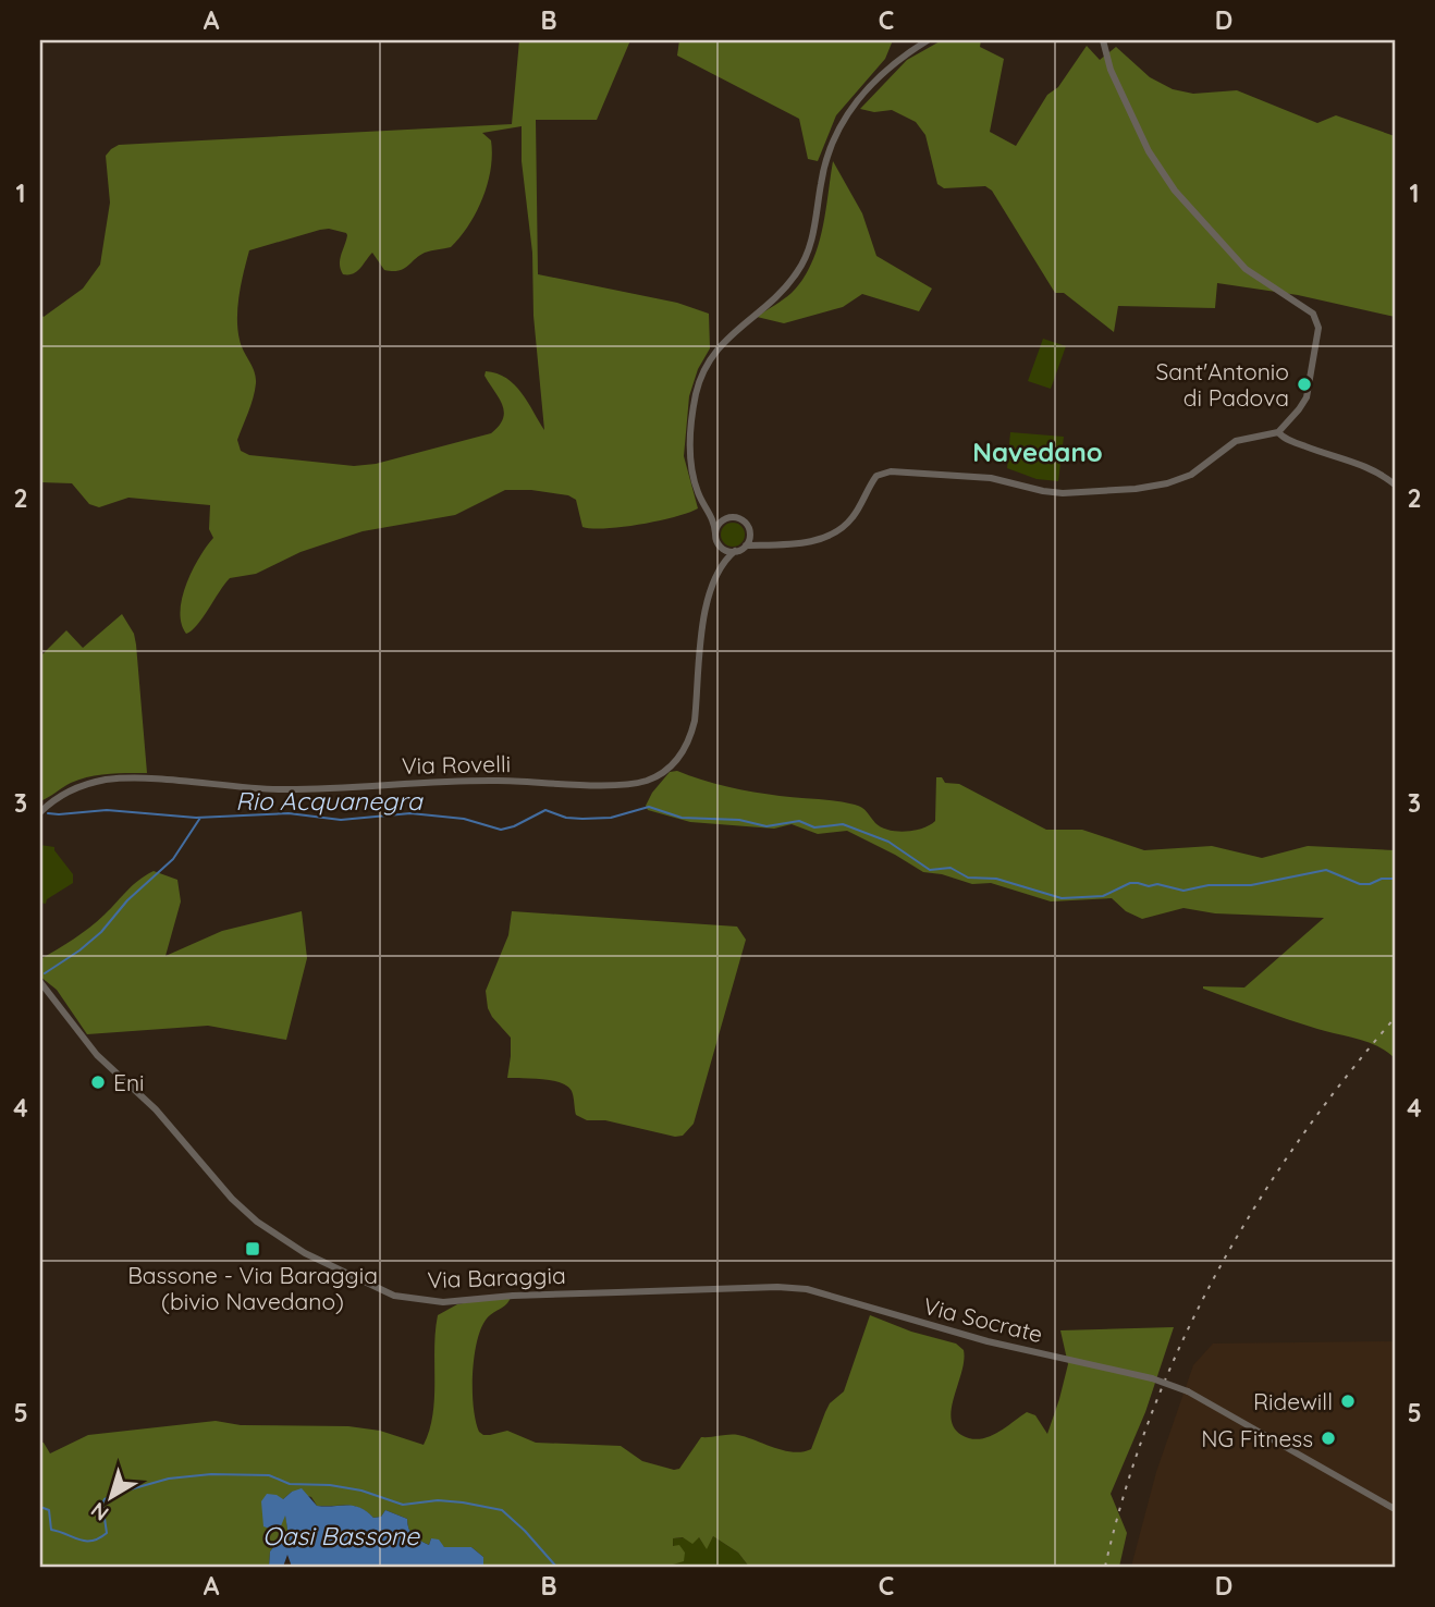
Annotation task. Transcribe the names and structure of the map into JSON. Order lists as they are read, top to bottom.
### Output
{
  "streets": {
    "street": ["Via Rovelli", "Via Baraggia", "Via Socrate"]
  },
  "crossings": [
    ["Via Baraggia", "Via Socrate"]
  ],
  "districts": ["Navedano"],
  "water": ["Rio Acquanegra", "Oasi Bassone"],
  "places": {
    "other": [
      "Sant'Antonio di Padova",
      "Eni",
      "Ridewill",
      "NG Fitness"
    ],
    "transit": ["Bassone - Via Baraggia (bivio Navedano)"]
  },
  "north": "bottom left",
  "grid": {
    "columns": [
      "A",
      "B",
      "C",
      "D"
    ],
    "rows": [
      "1",
      "2",
      "3",
      "4",
      "5"
    ]
  }
}
